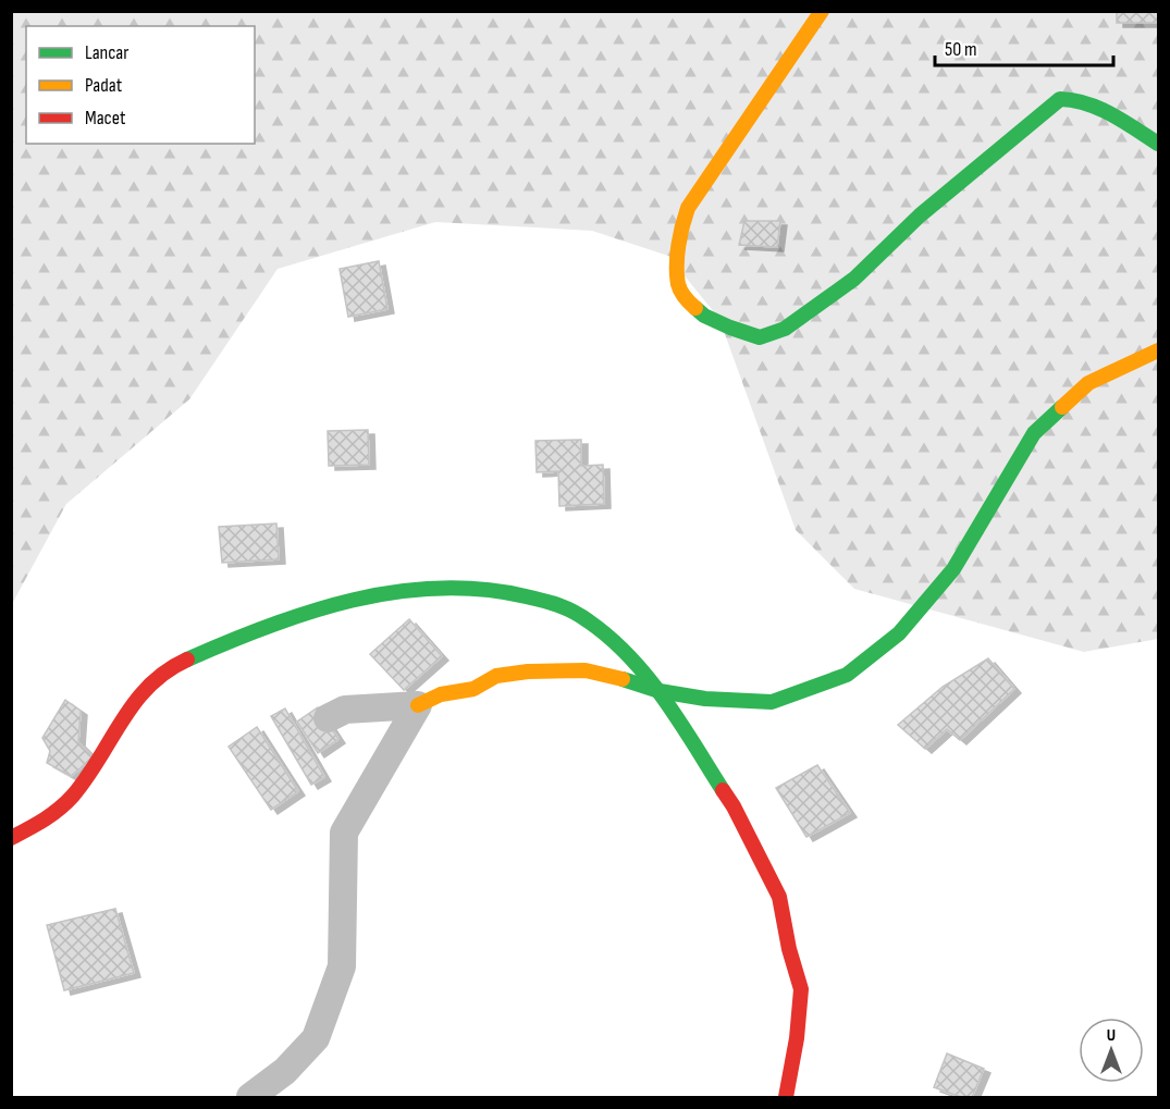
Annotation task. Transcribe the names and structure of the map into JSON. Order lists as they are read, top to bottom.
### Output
{
  "legend": ["Lancar", "Padat", "Macet"],
  "scale_bar": "50 m",
  "north": "top"
}
